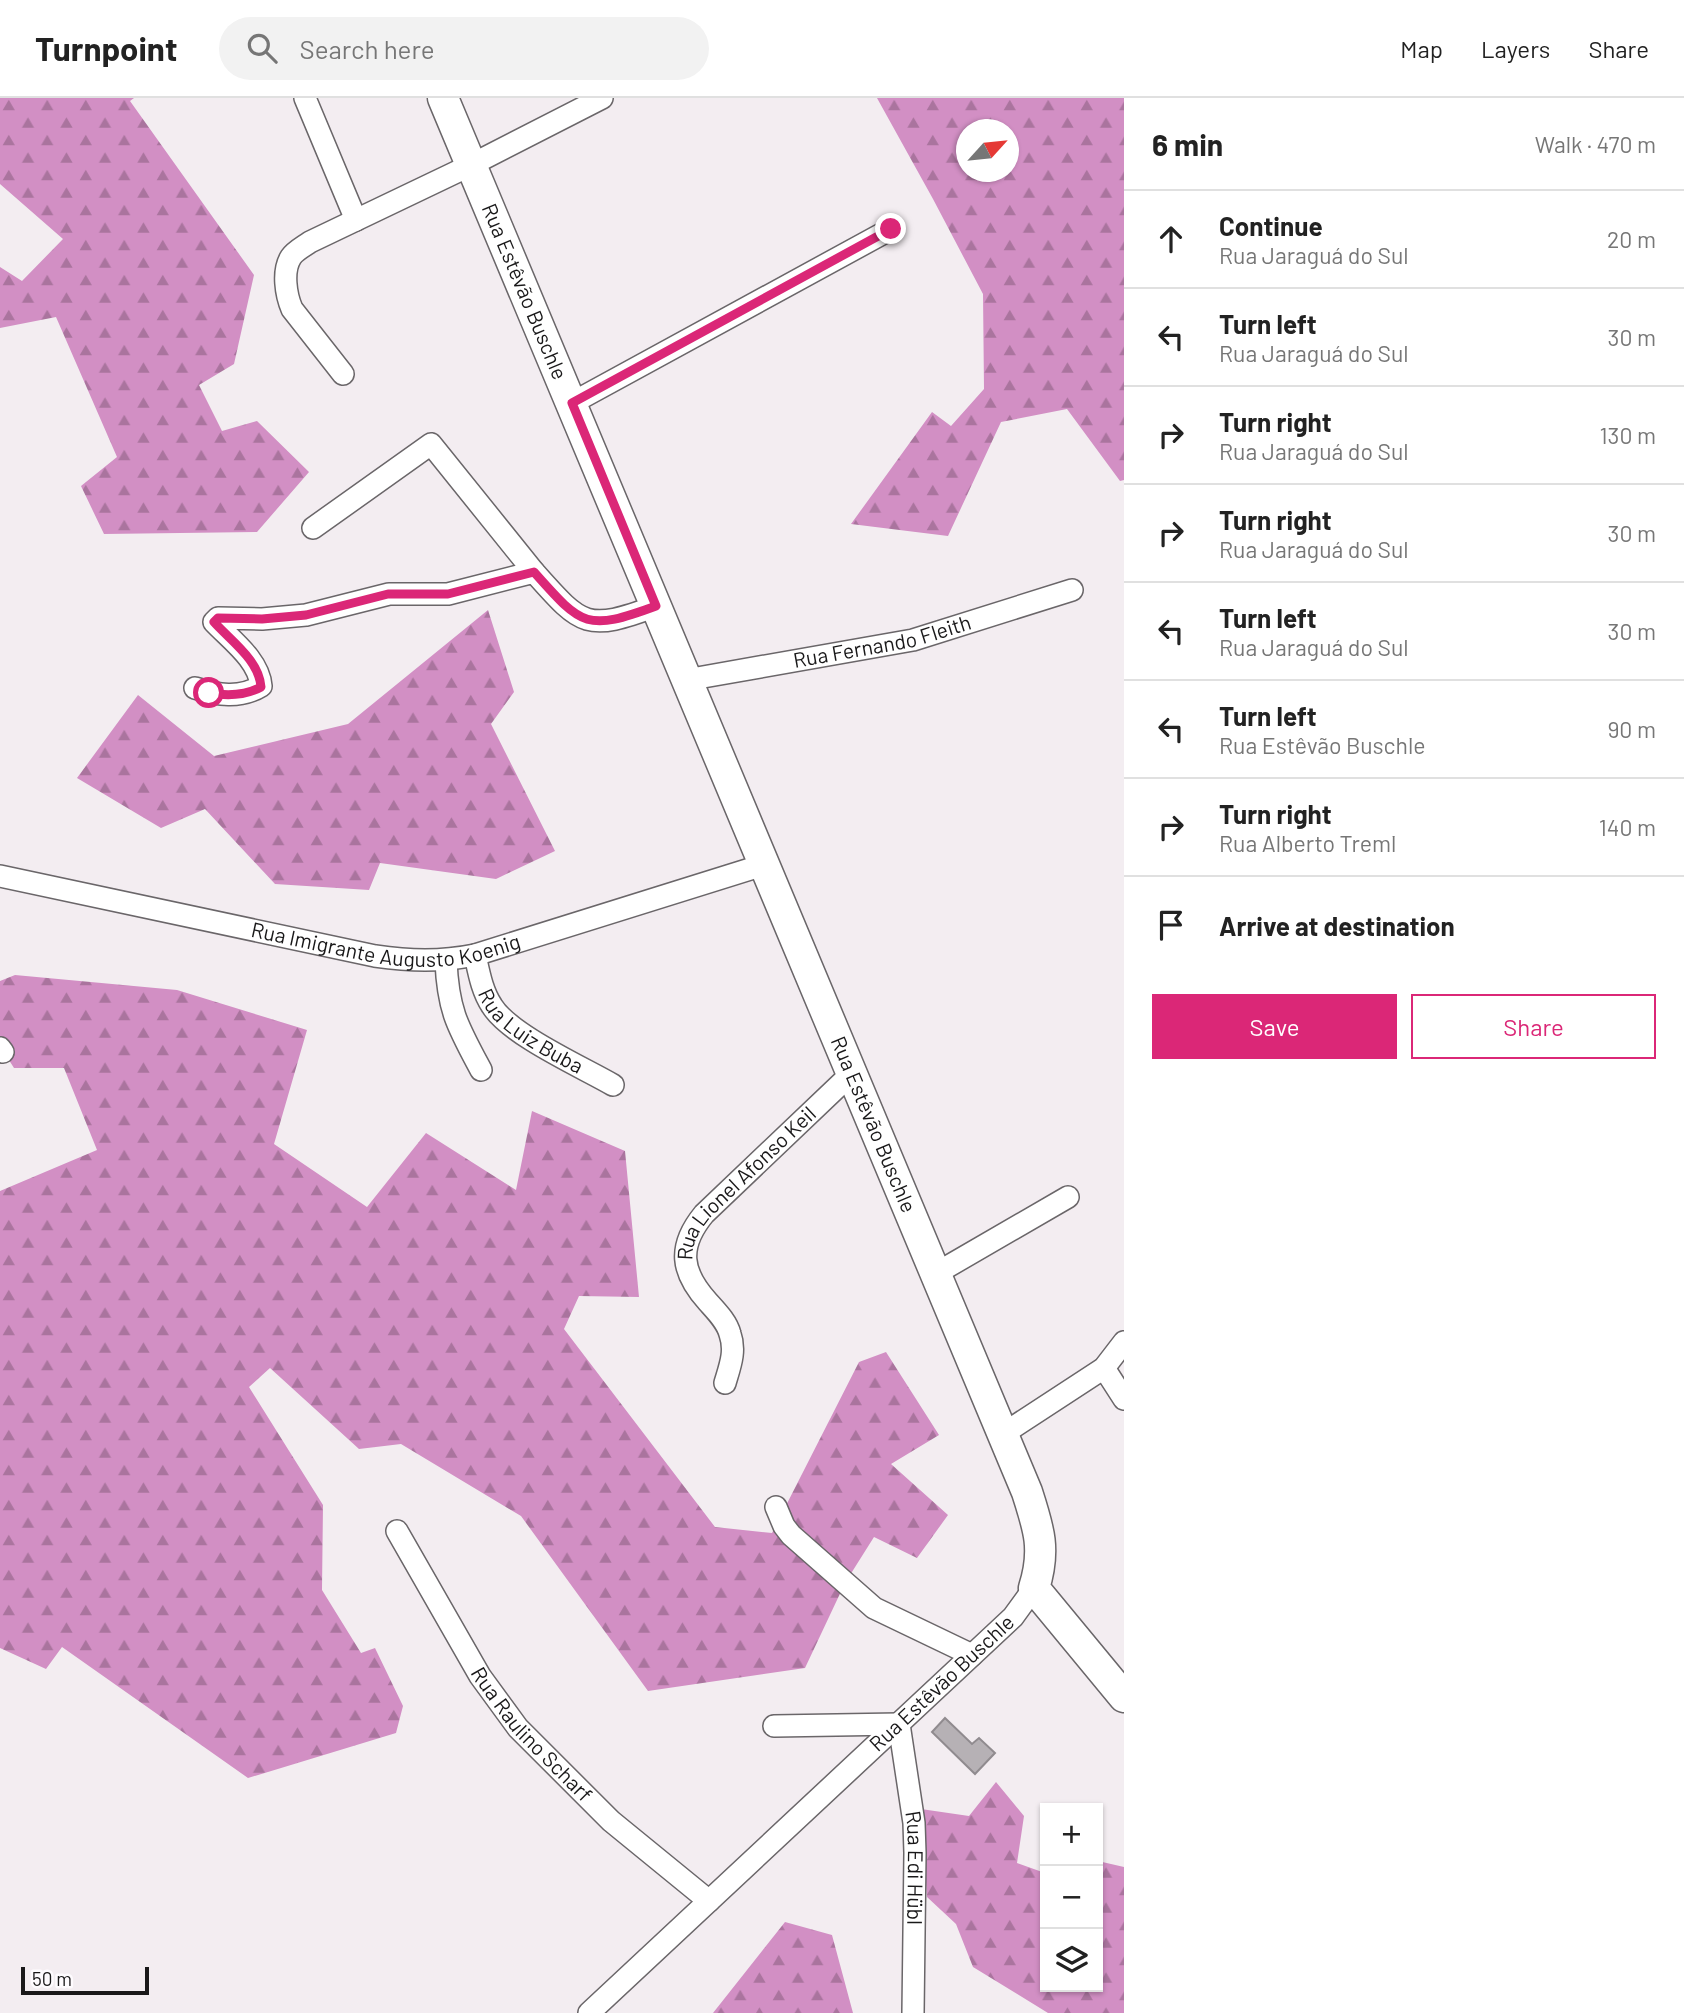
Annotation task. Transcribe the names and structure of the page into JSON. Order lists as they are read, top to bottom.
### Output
{
  "streets": {
    "street": [
      "Rua Estêvão Buschle",
      "Rua Fernando Fleith",
      "Rua Imigrante Augusto Koenig",
      "Rua Luiz Buba",
      "Rua Lionel Afonso Keil",
      "Rua Raulino Scharf",
      "Rua Edi Hübl"
    ]
  },
  "crossings": [
    ["Rua Estêvão Buschle", "Rua Fernando Fleith"],
    ["Rua Estêvão Buschle", "Rua Imigrante Augusto Koenig"],
    ["Rua Estêvão Buschle", "Rua Lionel Afonso Keil"],
    ["Rua Estêvão Buschle", "Rua Raulino Scharf"],
    ["Rua Estêvão Buschle", "Rua Edi Hübl"],
    ["Rua Imigrante Augusto Koenig", "Rua Luiz Buba"]
  ],
  "scale_bar": "50 m",
  "north": "top right",
  "page": {
    "header": "Turnpoint",
    "search": "Search here",
    "nav": ["Map", "Layers", "Share"],
    "heading": ["6 min", "Walk · 470 m"],
    "list": [
      ["Continue", "Rua Jaraguá do Sul", "20 m"],
      ["Turn left", "Rua Jaraguá do Sul", "30 m"],
      ["Turn right", "Rua Jaraguá do Sul", "130 m"],
      ["Turn right", "Rua Jaraguá do Sul", "30 m"],
      ["Turn left", "Rua Jaraguá do Sul", "30 m"],
      ["Turn left", "Rua Estêvão Buschle", "90 m"],
      ["Turn right", "Rua Alberto Treml", "140 m"],
      "Arrive at destination"
    ],
    "buttons": ["Save", "Share"],
    "map_buttons": ["+", "−"],
    "scale": "50 m"
  }
}
